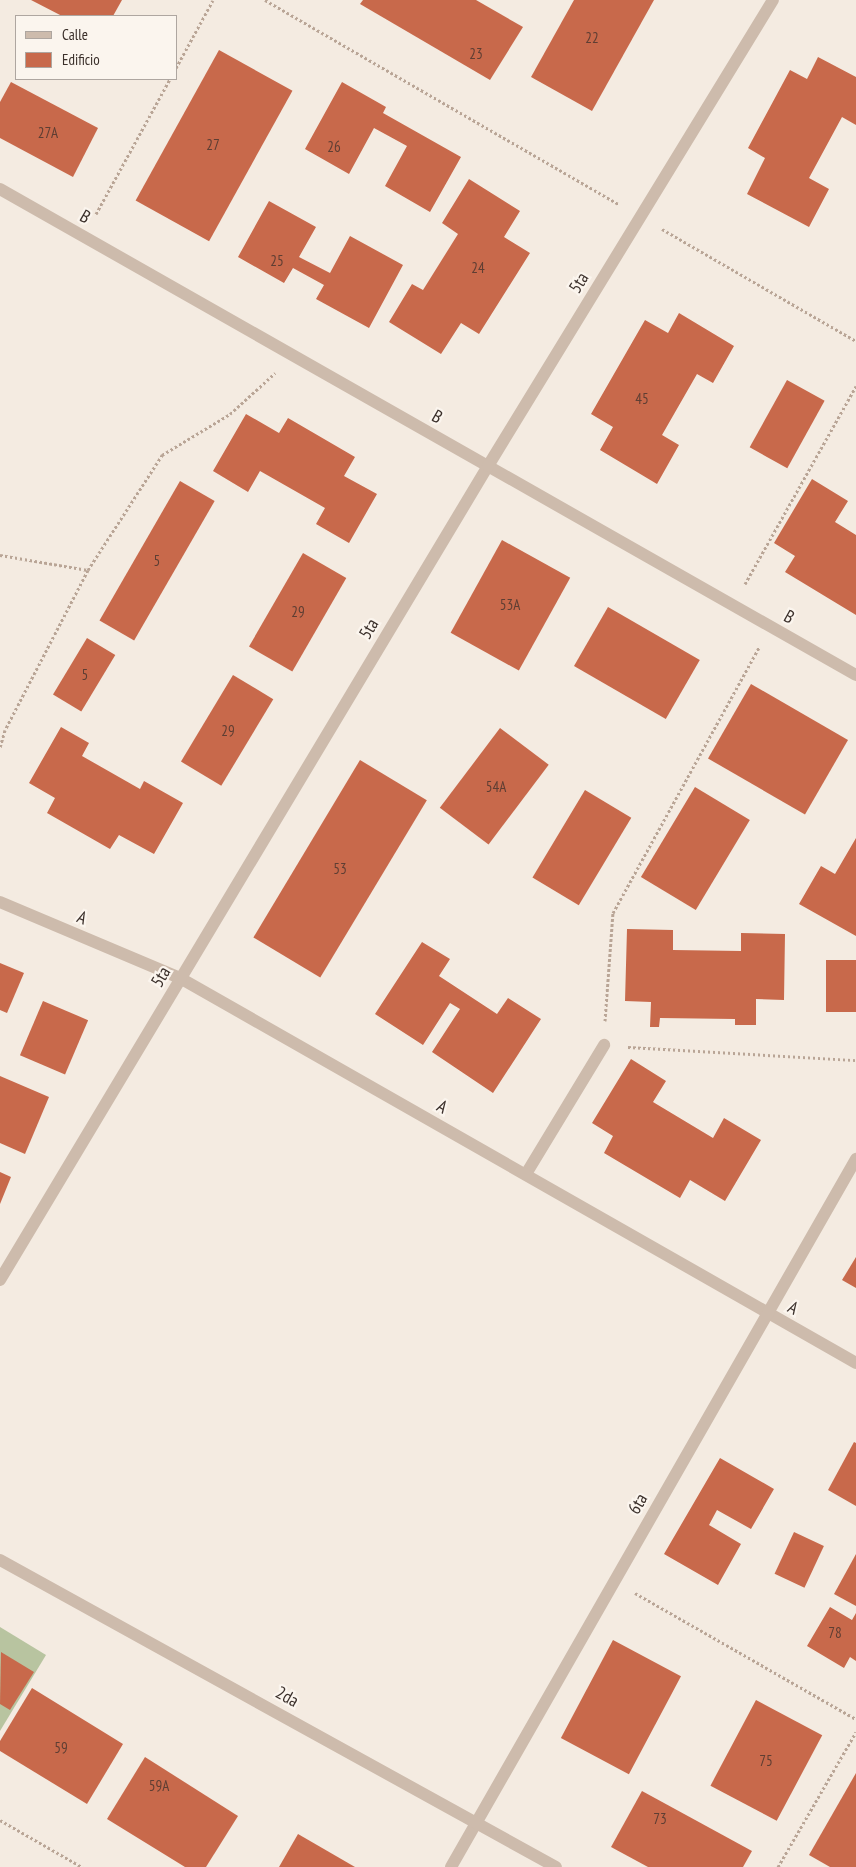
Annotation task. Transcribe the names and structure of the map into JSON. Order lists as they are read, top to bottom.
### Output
{
  "streets": {
    "street": [
      "B",
      "5ta",
      "A",
      "6ta",
      "2da"
    ]
  },
  "crossings": [
    ["B", "5ta"],
    ["5ta", "A"],
    ["A", "6ta"],
    ["6ta", "2da"]
  ],
  "house_numbers": [
    "22",
    "23",
    "27A",
    "27",
    "26",
    "25",
    "24",
    "45",
    "5",
    "53A",
    "29",
    "5",
    "29",
    "54A",
    "53",
    "78",
    "59",
    "75",
    "59A",
    "73"
  ],
  "legend": ["Calle", "Edificio"]
}
